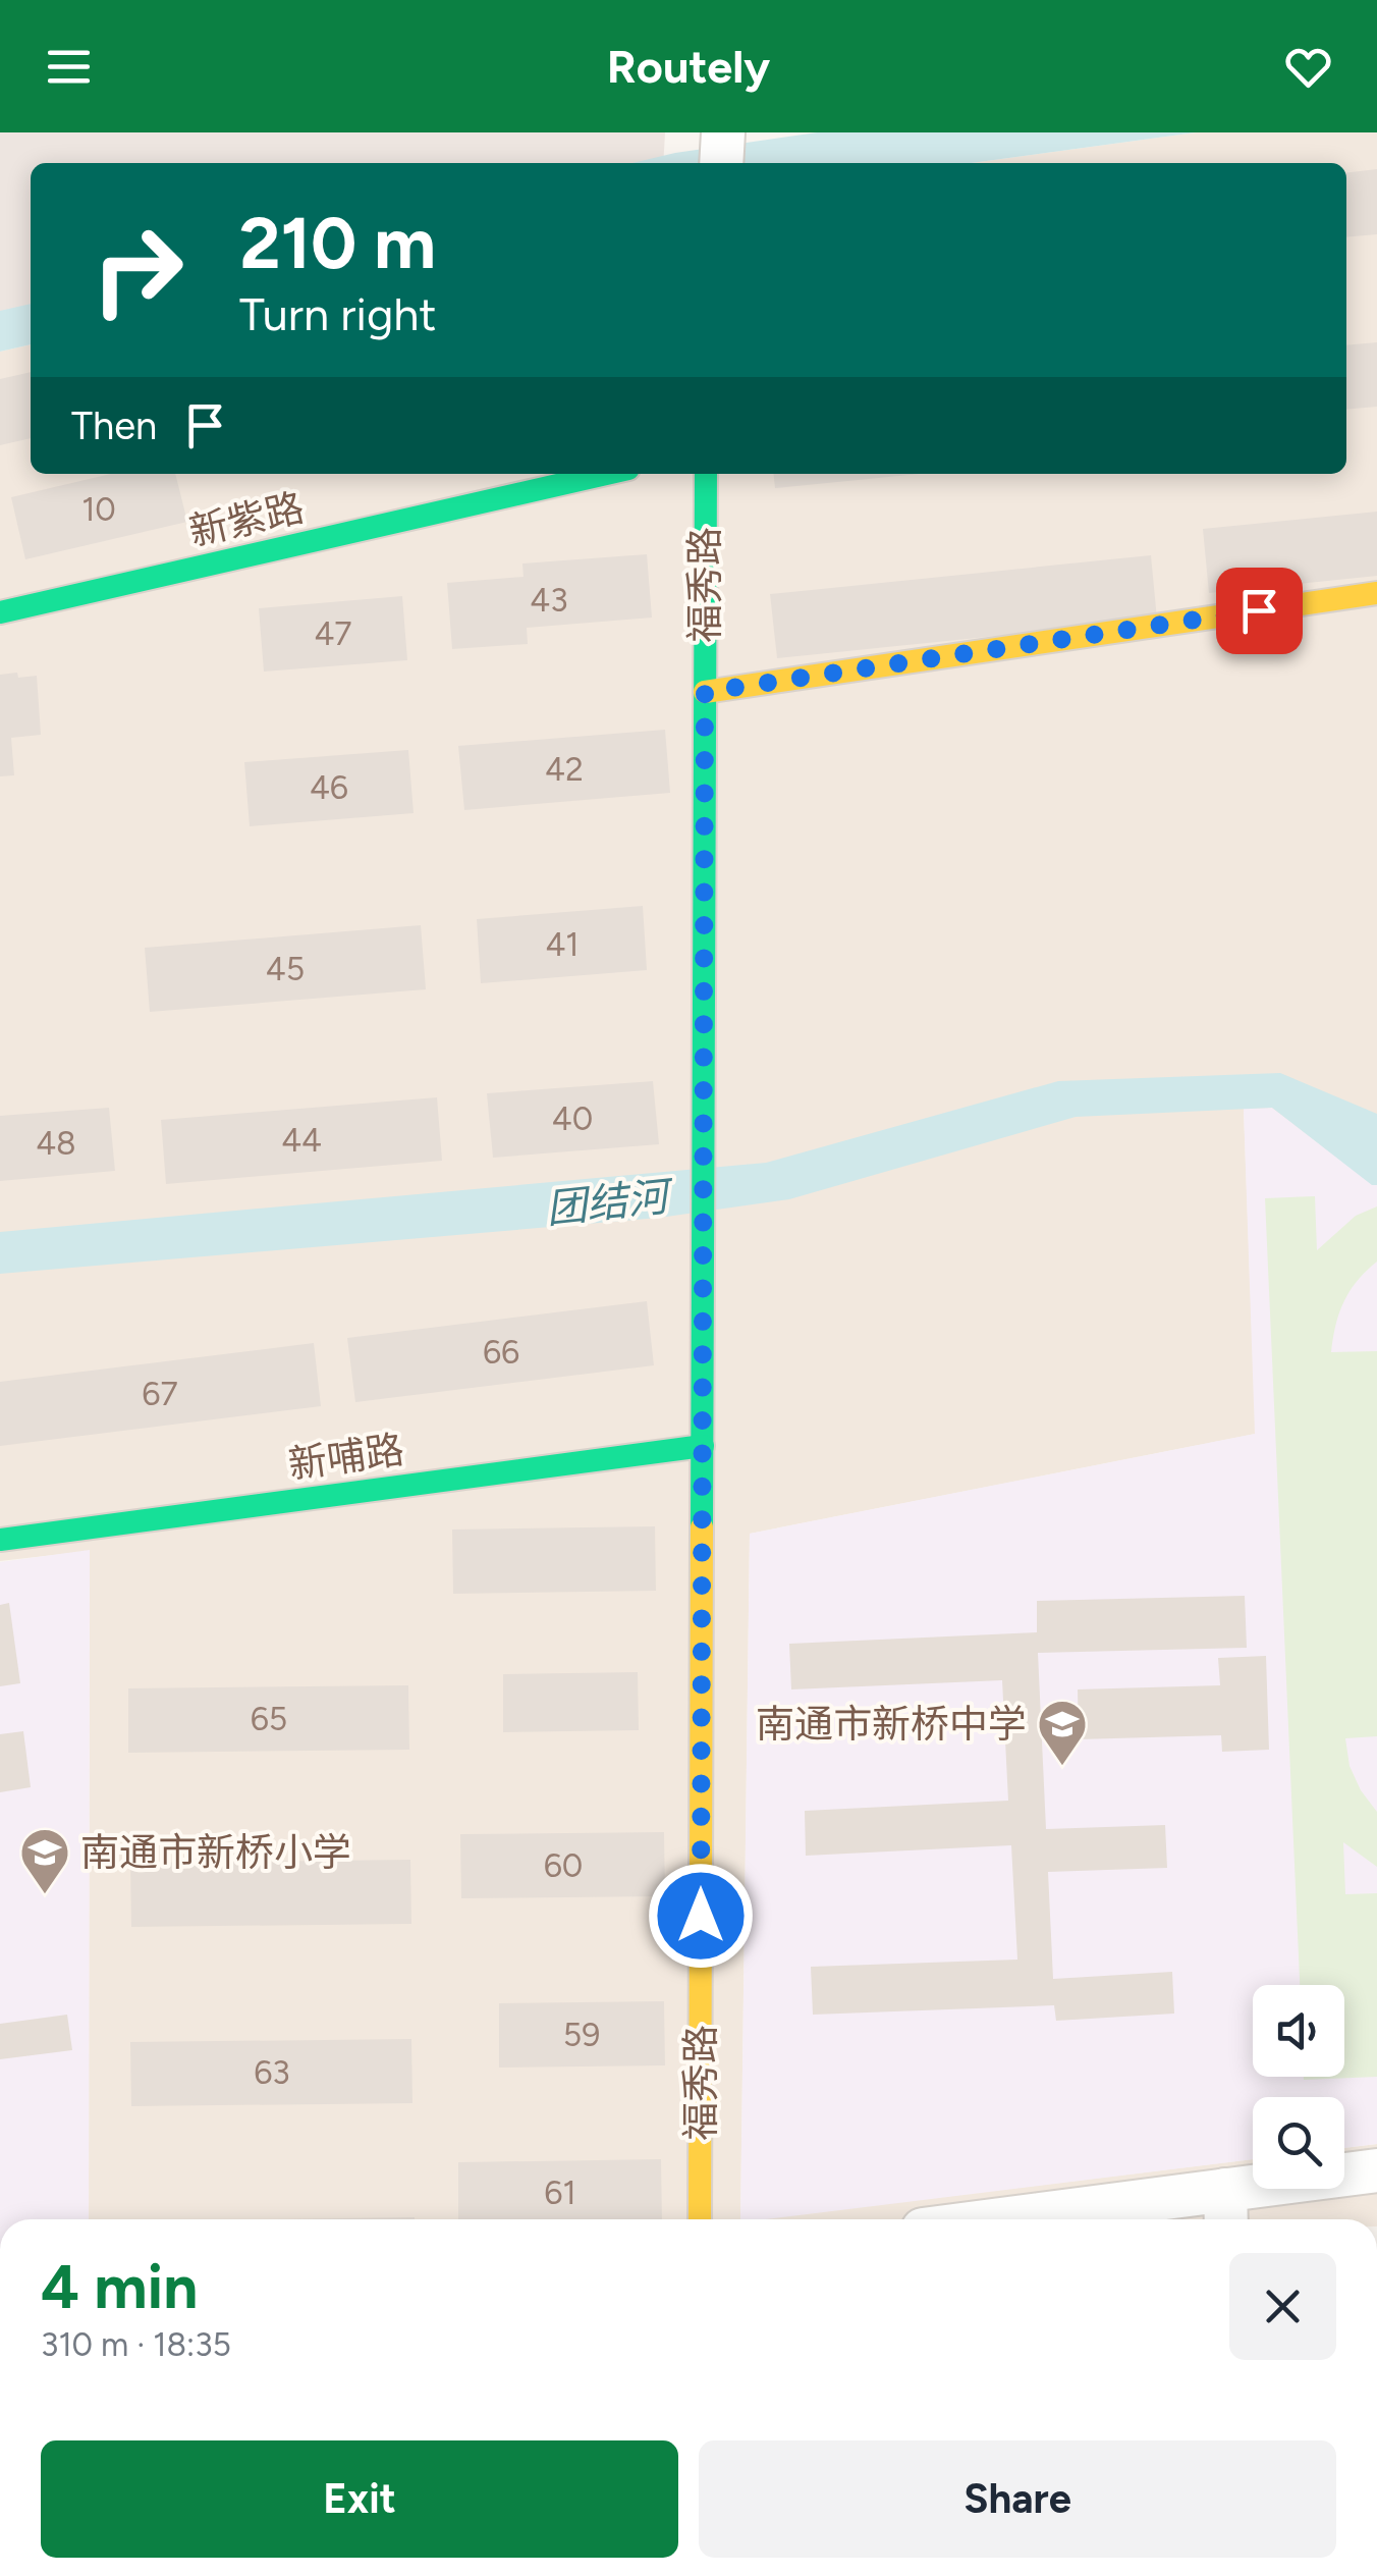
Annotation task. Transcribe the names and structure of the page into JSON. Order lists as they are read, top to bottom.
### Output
{
  "streets": {
    "street": ["新紫路", "福秀路", "新哺路"]
  },
  "crossings": [
    ["福秀路", "新哺路"]
  ],
  "water": ["团结河"],
  "places": {
    "school or university": ["南通市新桥中学", "南通市新桥小学"]
  },
  "house_numbers": [
    "10",
    "43",
    "47",
    "42",
    "46",
    "41",
    "45",
    "40",
    "44",
    "48",
    "66",
    "67",
    "65",
    "60",
    "59",
    "63",
    "61"
  ],
  "page": {
    "header": "Routely",
    "turn": ["210 m", "Turn right"],
    "then": "Then",
    "heading": ["4 min", "310 m · 18:35"],
    "buttons": ["Exit", "Share"]
  }
}
